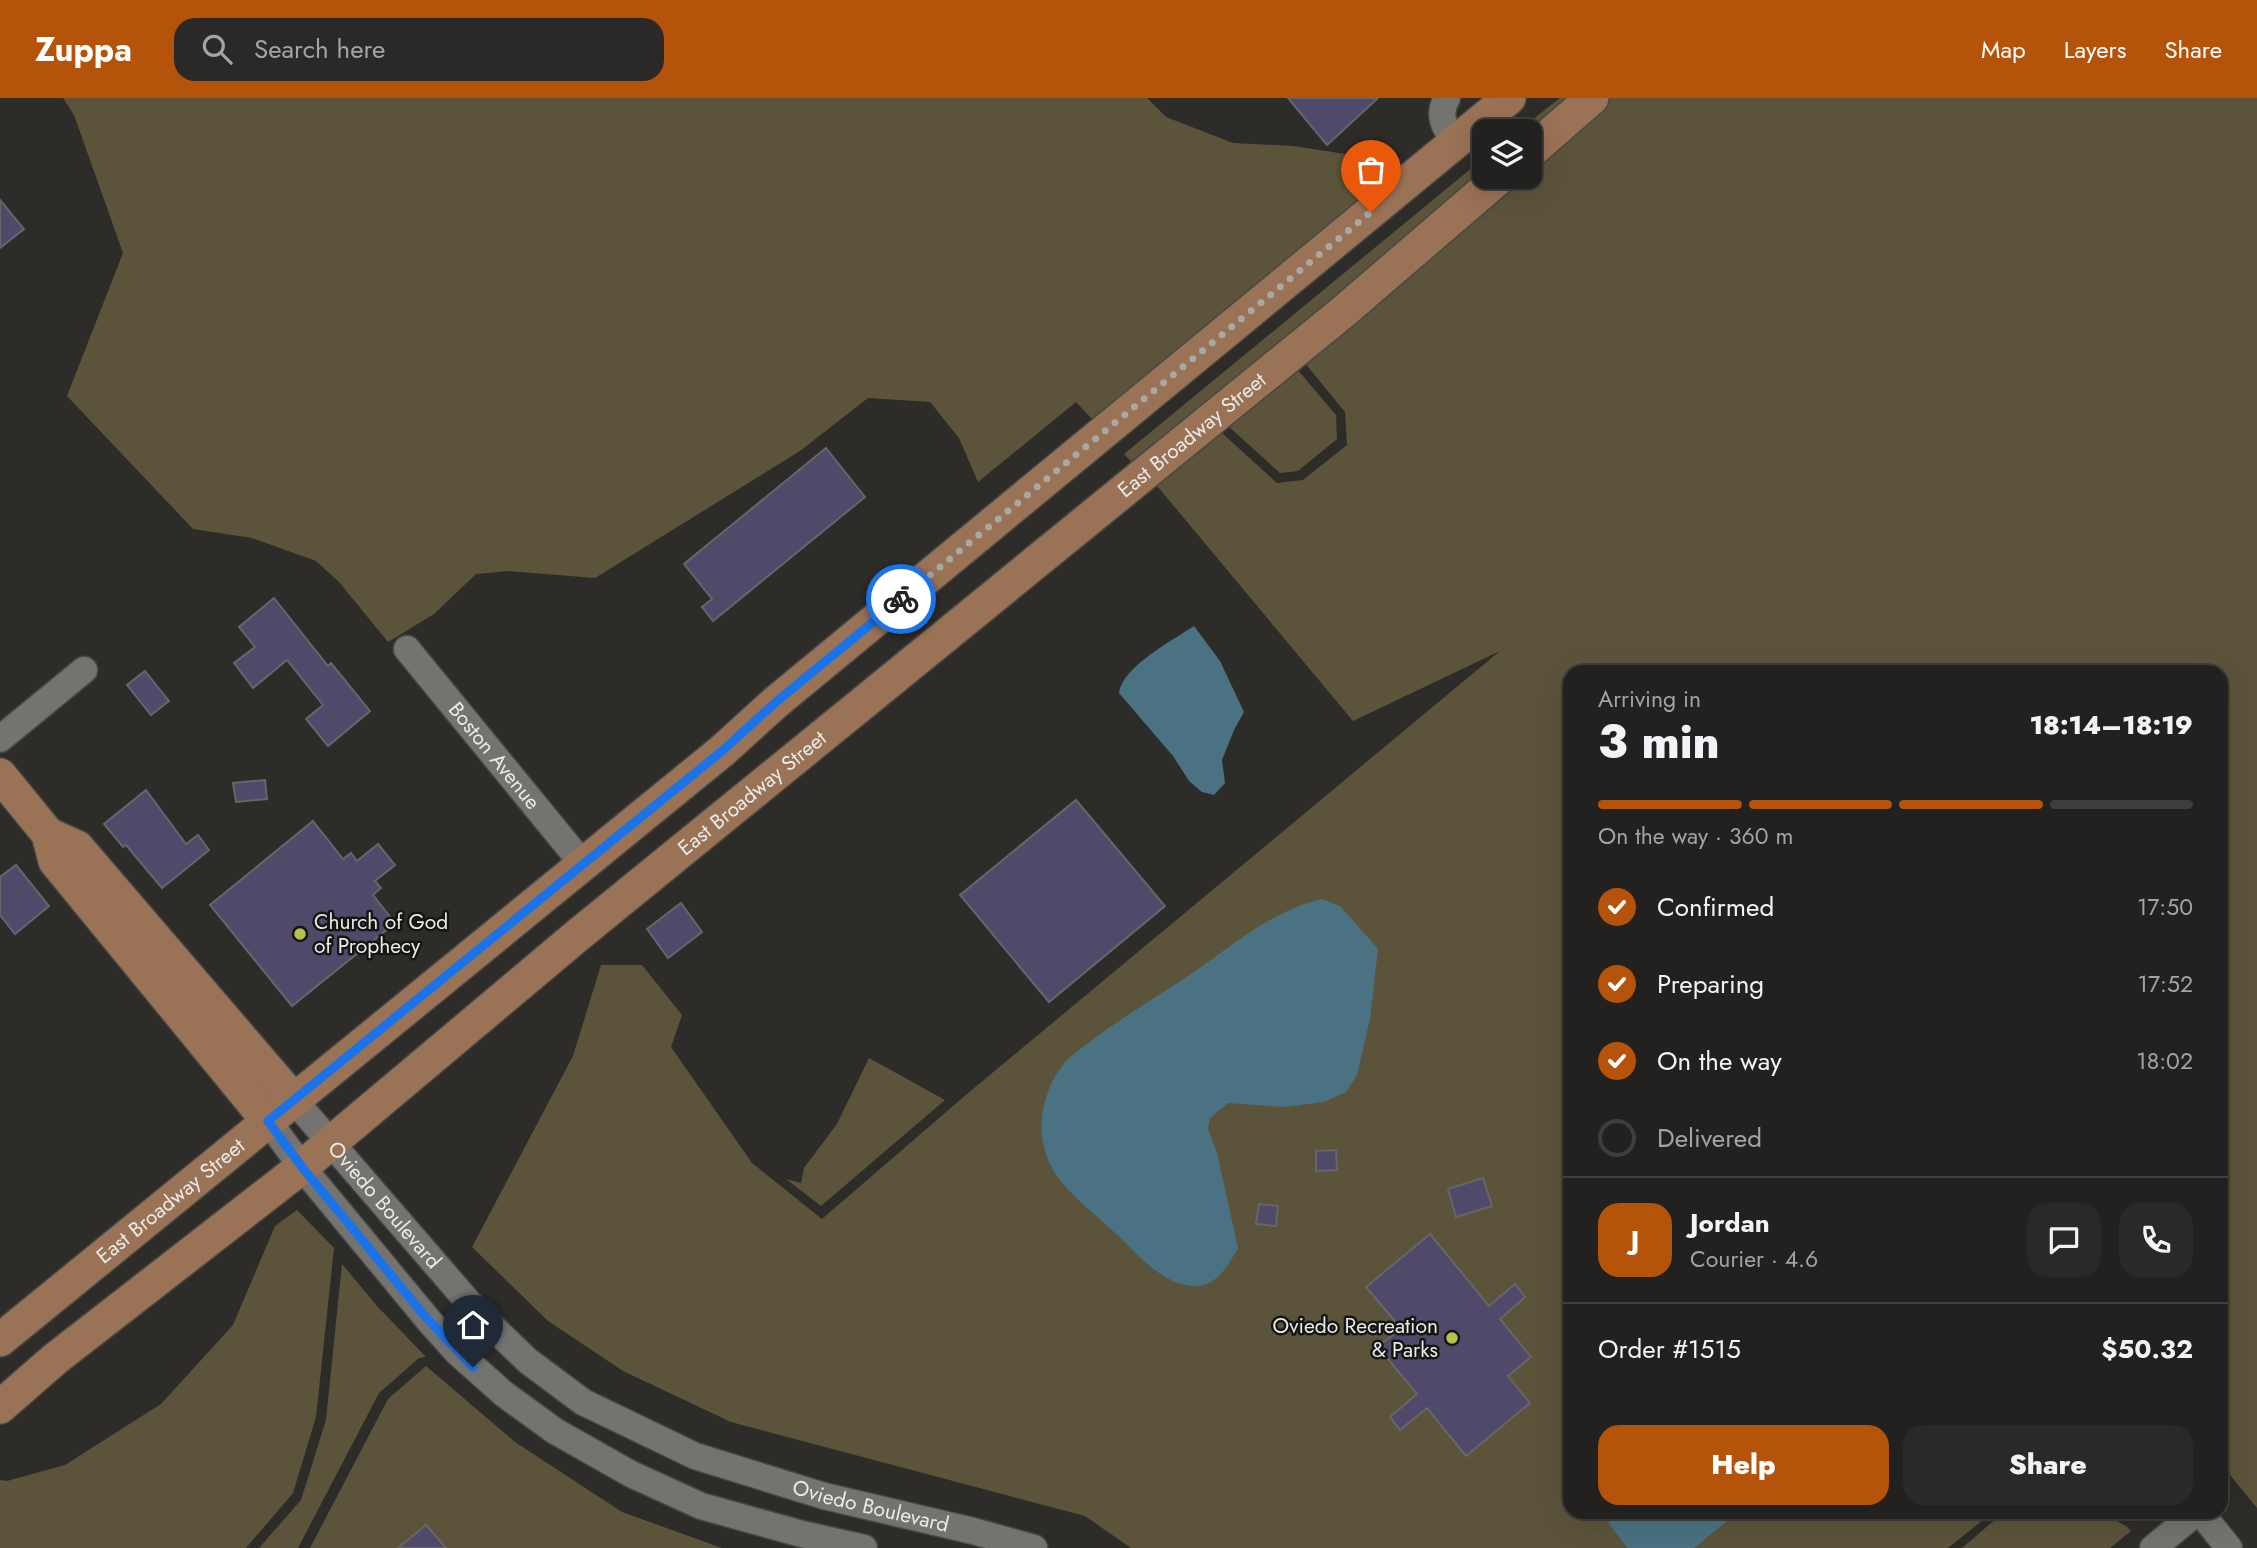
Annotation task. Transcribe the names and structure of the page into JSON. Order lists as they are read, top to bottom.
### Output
{
  "streets": {
    "main road": ["East Broadway Street", "Oviedo Boulevard"],
    "street": ["Boston Avenue"]
  },
  "crossings": [
    ["East Broadway Street", "Boston Avenue"],
    ["East Broadway Street", "Oviedo Boulevard"]
  ],
  "places": ["Church of God of Prophecy", "Oviedo Recreation & Parks"],
  "page": {
    "header": "Zuppa",
    "search": "Search here",
    "nav": ["Map", "Layers", "Share"],
    "heading": ["3 min", "Arriving in", "18:14–18:19"],
    "panel": [
      "Jordan",
      "Courier · 4.6",
      "Order #1515",
      "$50.32"
    ],
    "bar": "On the way · 360 m",
    "list": [
      ["Confirmed", "17:50"],
      ["Preparing", "17:52"],
      ["On the way", "18:02"],
      "Delivered"
    ],
    "round": "J",
    "buttons": ["Help", "Share"]
  }
}
